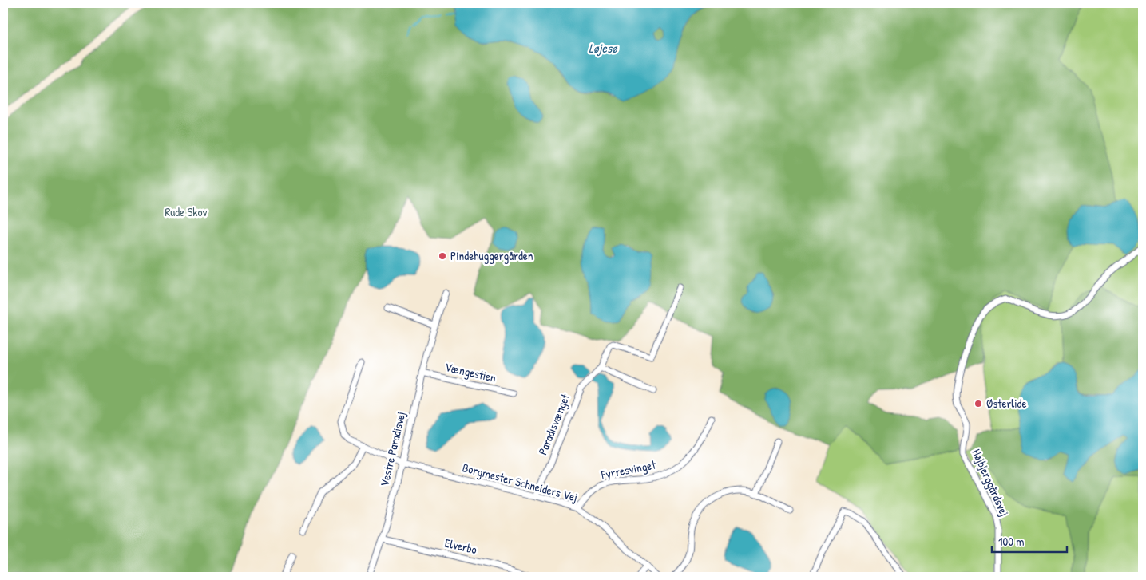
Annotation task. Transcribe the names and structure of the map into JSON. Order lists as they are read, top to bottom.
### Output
{
  "streets": {
    "street": [
      "Vængestien",
      "Paradisvænget",
      "Vestre Paradisvej",
      "Fyrresvinget",
      "Borgmester Schneiders Vej",
      "Højbjerggårdsvej",
      "Elverbo"
    ]
  },
  "crossings": [
    ["Vængestien", "Vestre Paradisvej"],
    ["Paradisvænget", "Borgmester Schneiders Vej"],
    ["Vestre Paradisvej", "Borgmester Schneiders Vej"],
    ["Vestre Paradisvej", "Elverbo"],
    ["Fyrresvinget", "Borgmester Schneiders Vej"]
  ],
  "water": ["Løjesø"],
  "parks": ["Rude Skov"],
  "places": ["Pindehuggergården", "Østerlide"],
  "scale_bar": "100 m"
}
